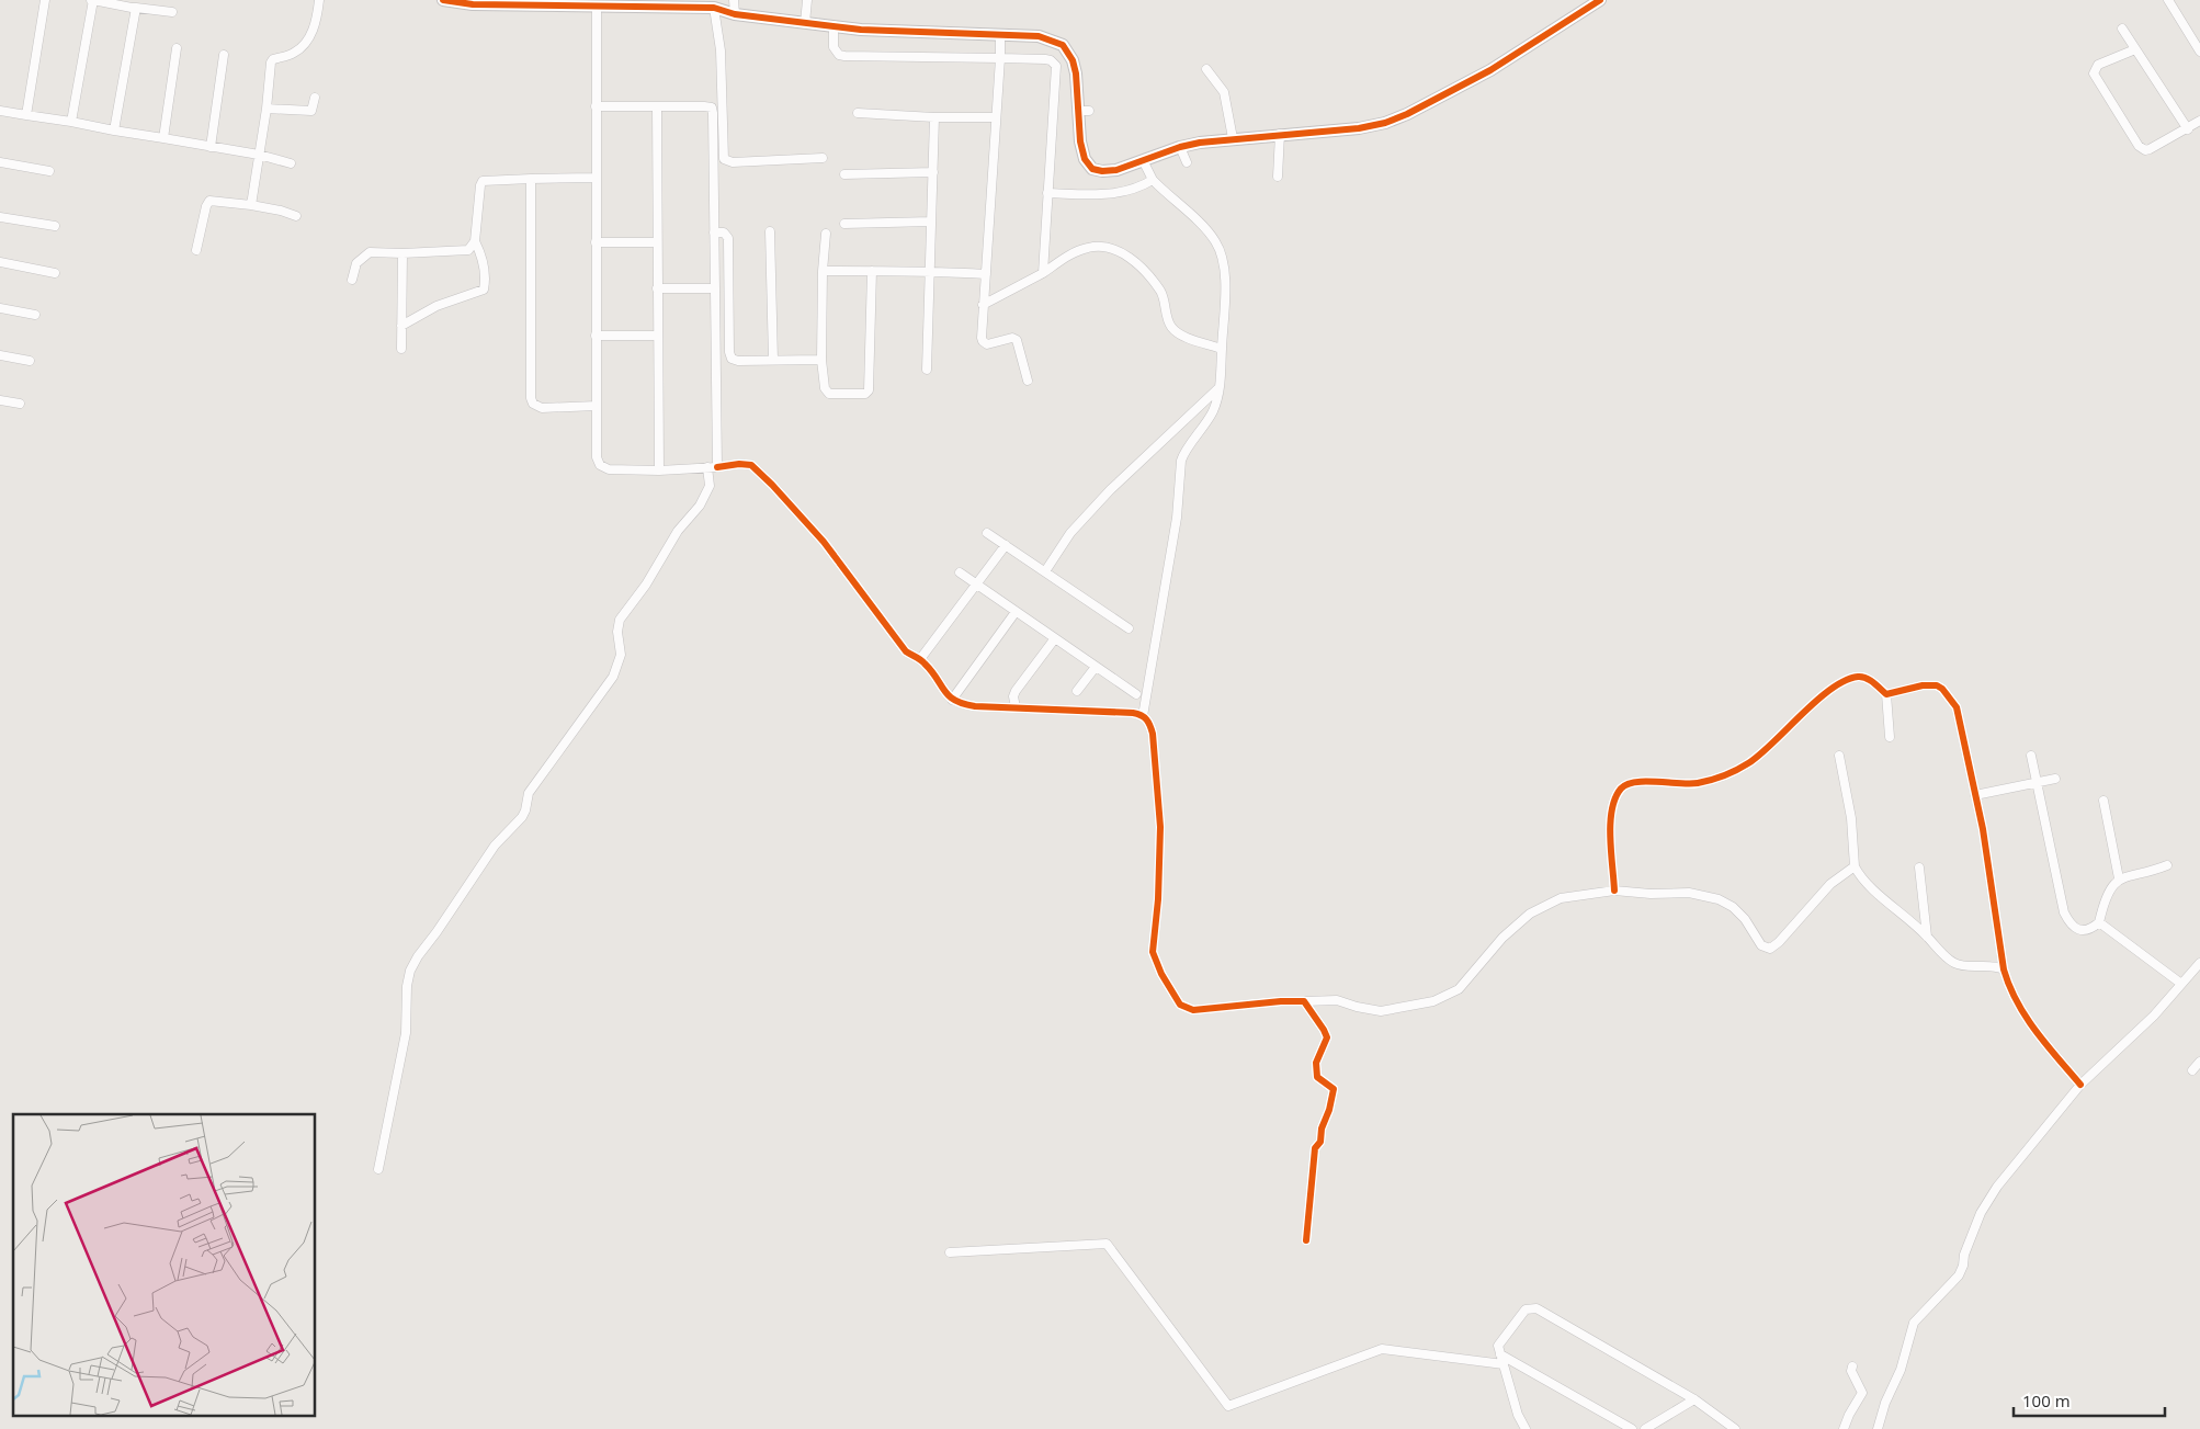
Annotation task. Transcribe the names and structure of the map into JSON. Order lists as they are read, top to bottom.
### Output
{
  "scale_bar": "100 m"
}
